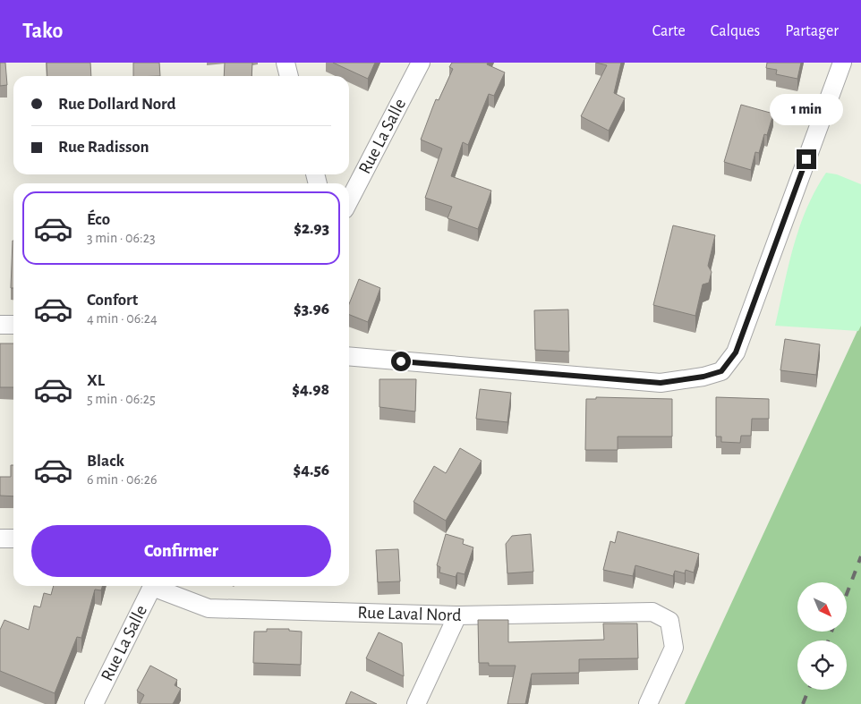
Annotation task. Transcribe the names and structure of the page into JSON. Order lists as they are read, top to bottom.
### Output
{
  "streets": {
    "street": ["Rue La Salle", "Rue Laval Nord"]
  },
  "north": "bottom right",
  "page": {
    "header": "Tako",
    "nav": ["Carte", "Calques", "Partager"],
    "banner": ["Rue Dollard Nord", "Rue Radisson"],
    "bubble": "1 min",
    "list": [
      {
        "name": "Éco",
        "note": "3 min · 06:23",
        "value": "$2.93"
      },
      {
        "name": "Confort",
        "note": "4 min · 06:24",
        "value": "$3.96"
      },
      {
        "name": "XL",
        "note": "5 min · 06:25",
        "value": "$4.98"
      },
      {
        "name": "Black",
        "note": "6 min · 06:26",
        "value": "$4.56"
      }
    ],
    "buttons": "Confirmer"
  }
}
